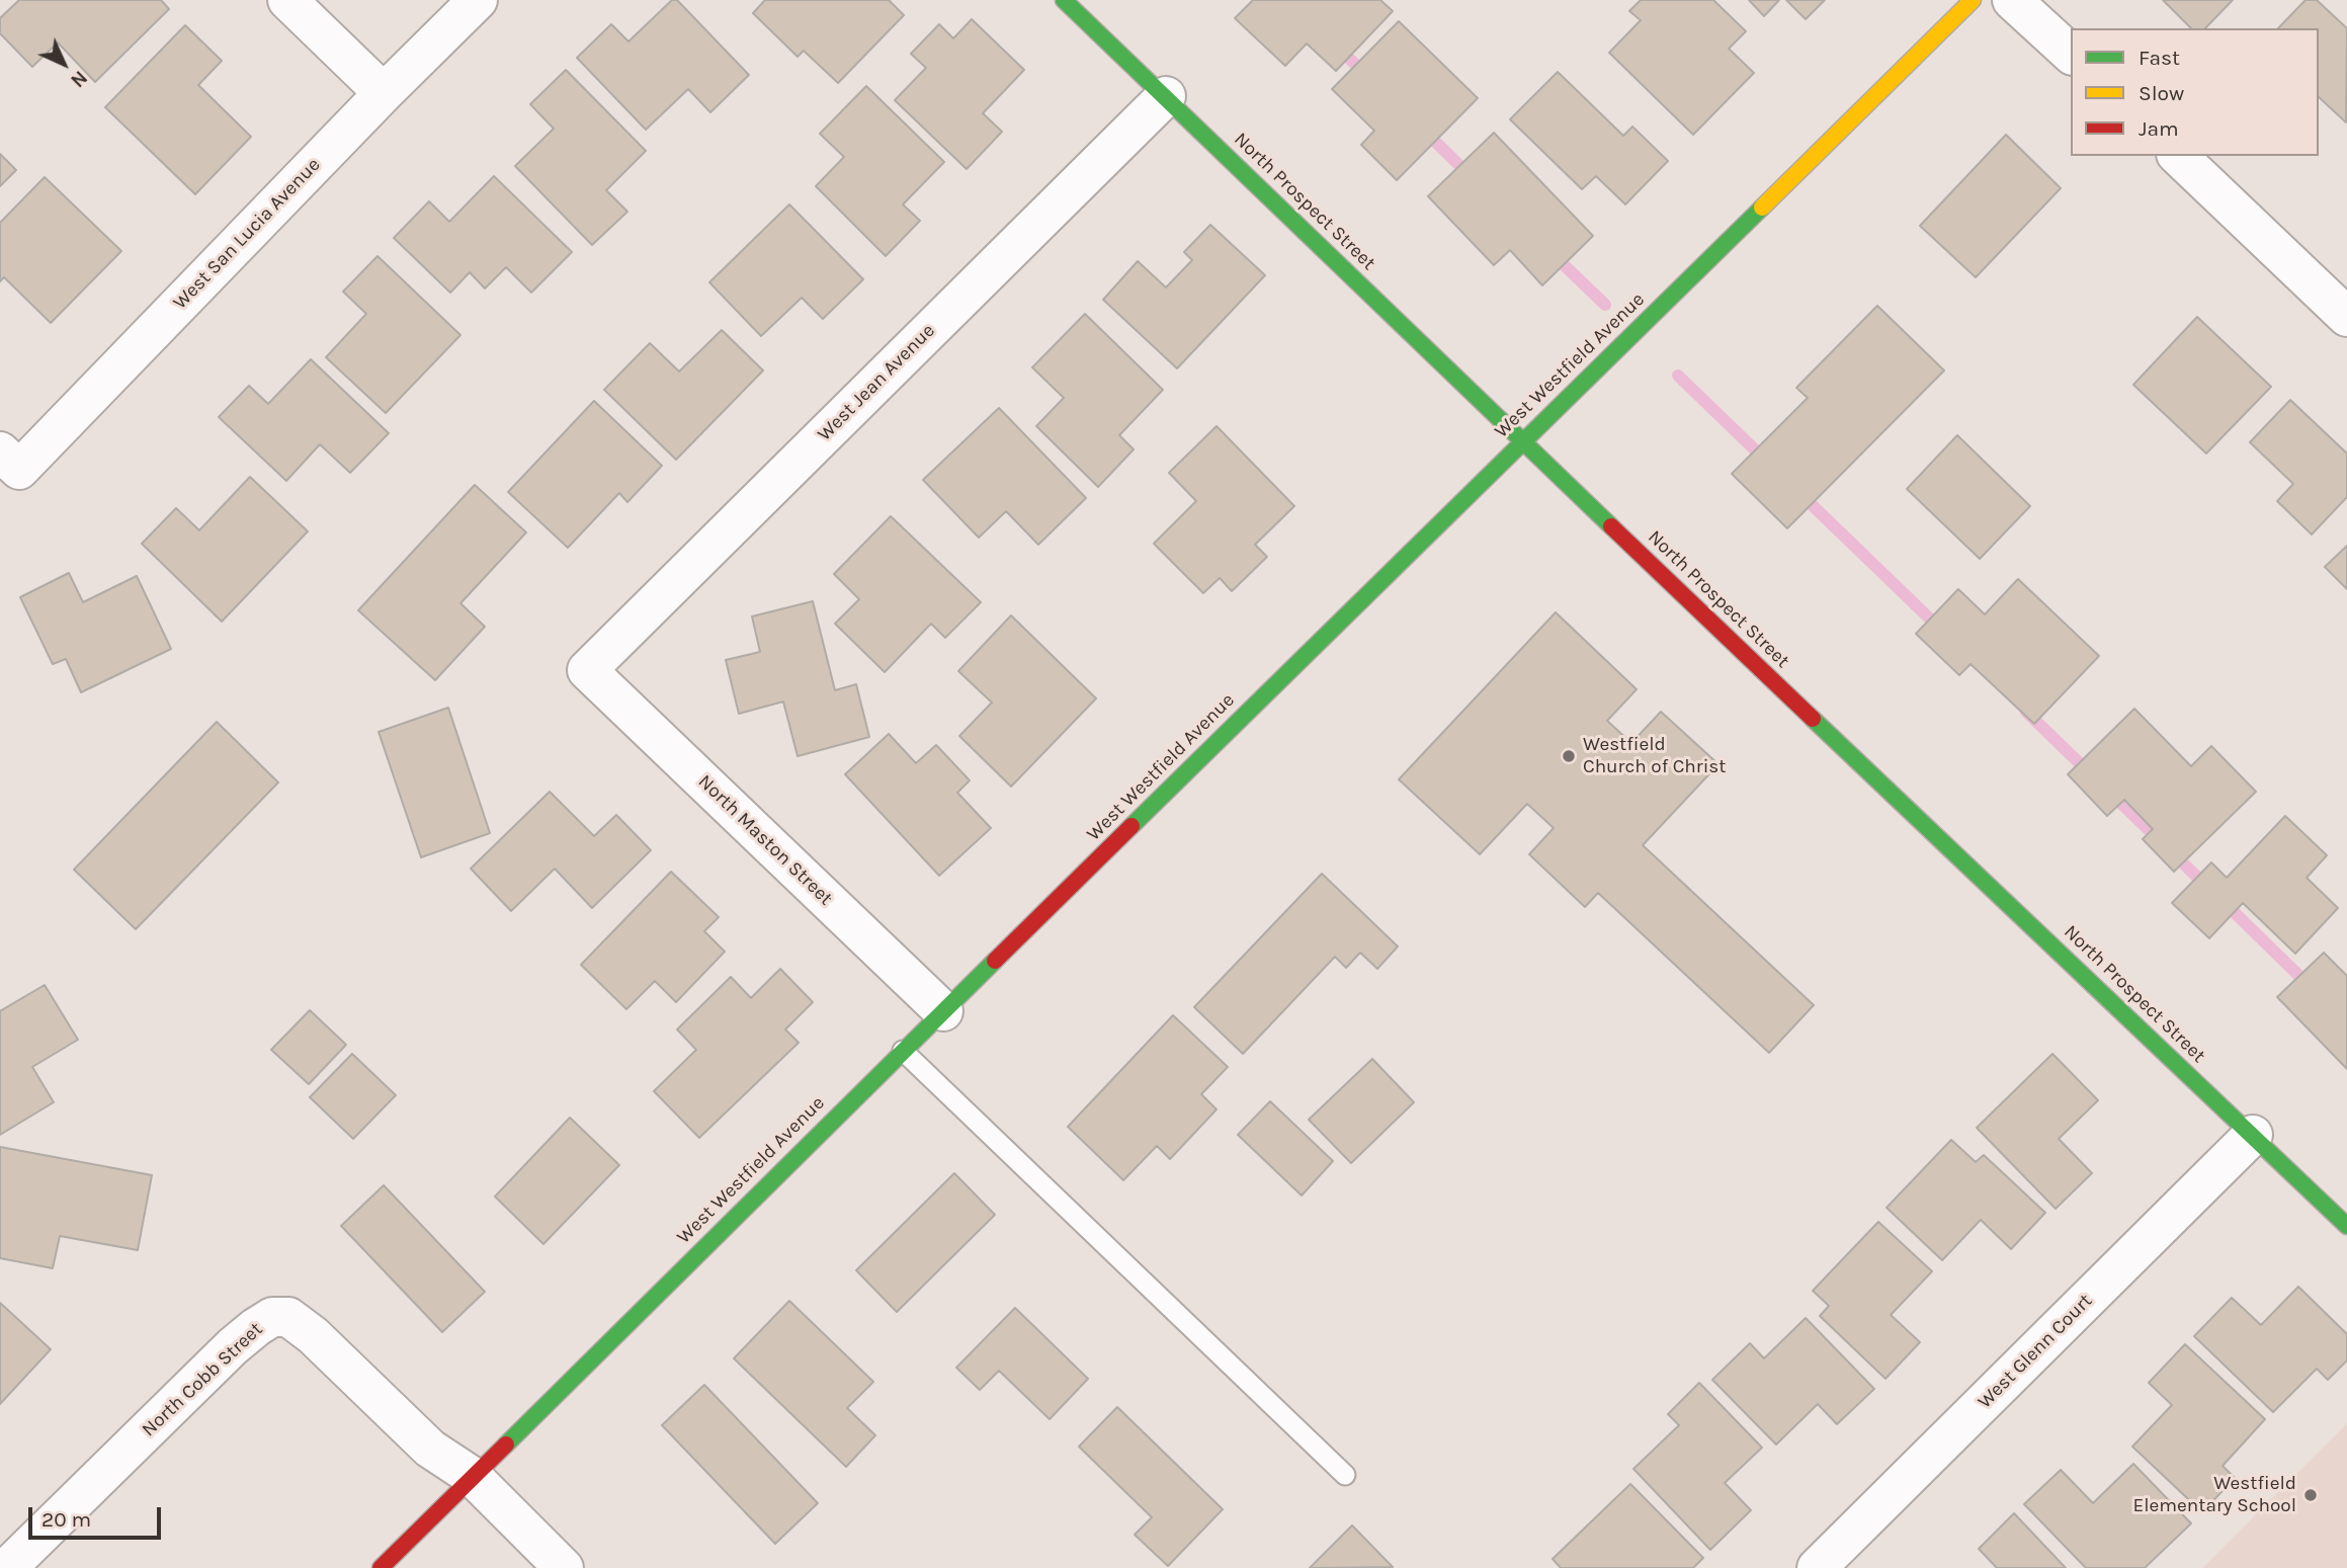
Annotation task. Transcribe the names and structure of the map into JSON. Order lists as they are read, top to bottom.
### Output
{
  "streets": {
    "street": [
      "North Prospect Street",
      "West San Lucia Avenue",
      "West Westfield Avenue",
      "West Jean Avenue",
      "North Maston Street",
      "West Glenn Court",
      "North Cobb Street"
    ]
  },
  "crossings": [
    ["North Prospect Street", "West Westfield Avenue"],
    ["North Prospect Street", "West Jean Avenue"],
    ["North Prospect Street", "West Glenn Court"],
    ["West Westfield Avenue", "North Maston Street"],
    ["West Westfield Avenue", "North Cobb Street"],
    ["West Jean Avenue", "North Maston Street"]
  ],
  "places": ["Westfield Church of Christ", "Westfield Elementary School"],
  "legend": ["Fast", "Slow", "Jam"],
  "scale_bar": "20 m",
  "north": "bottom right"
}
